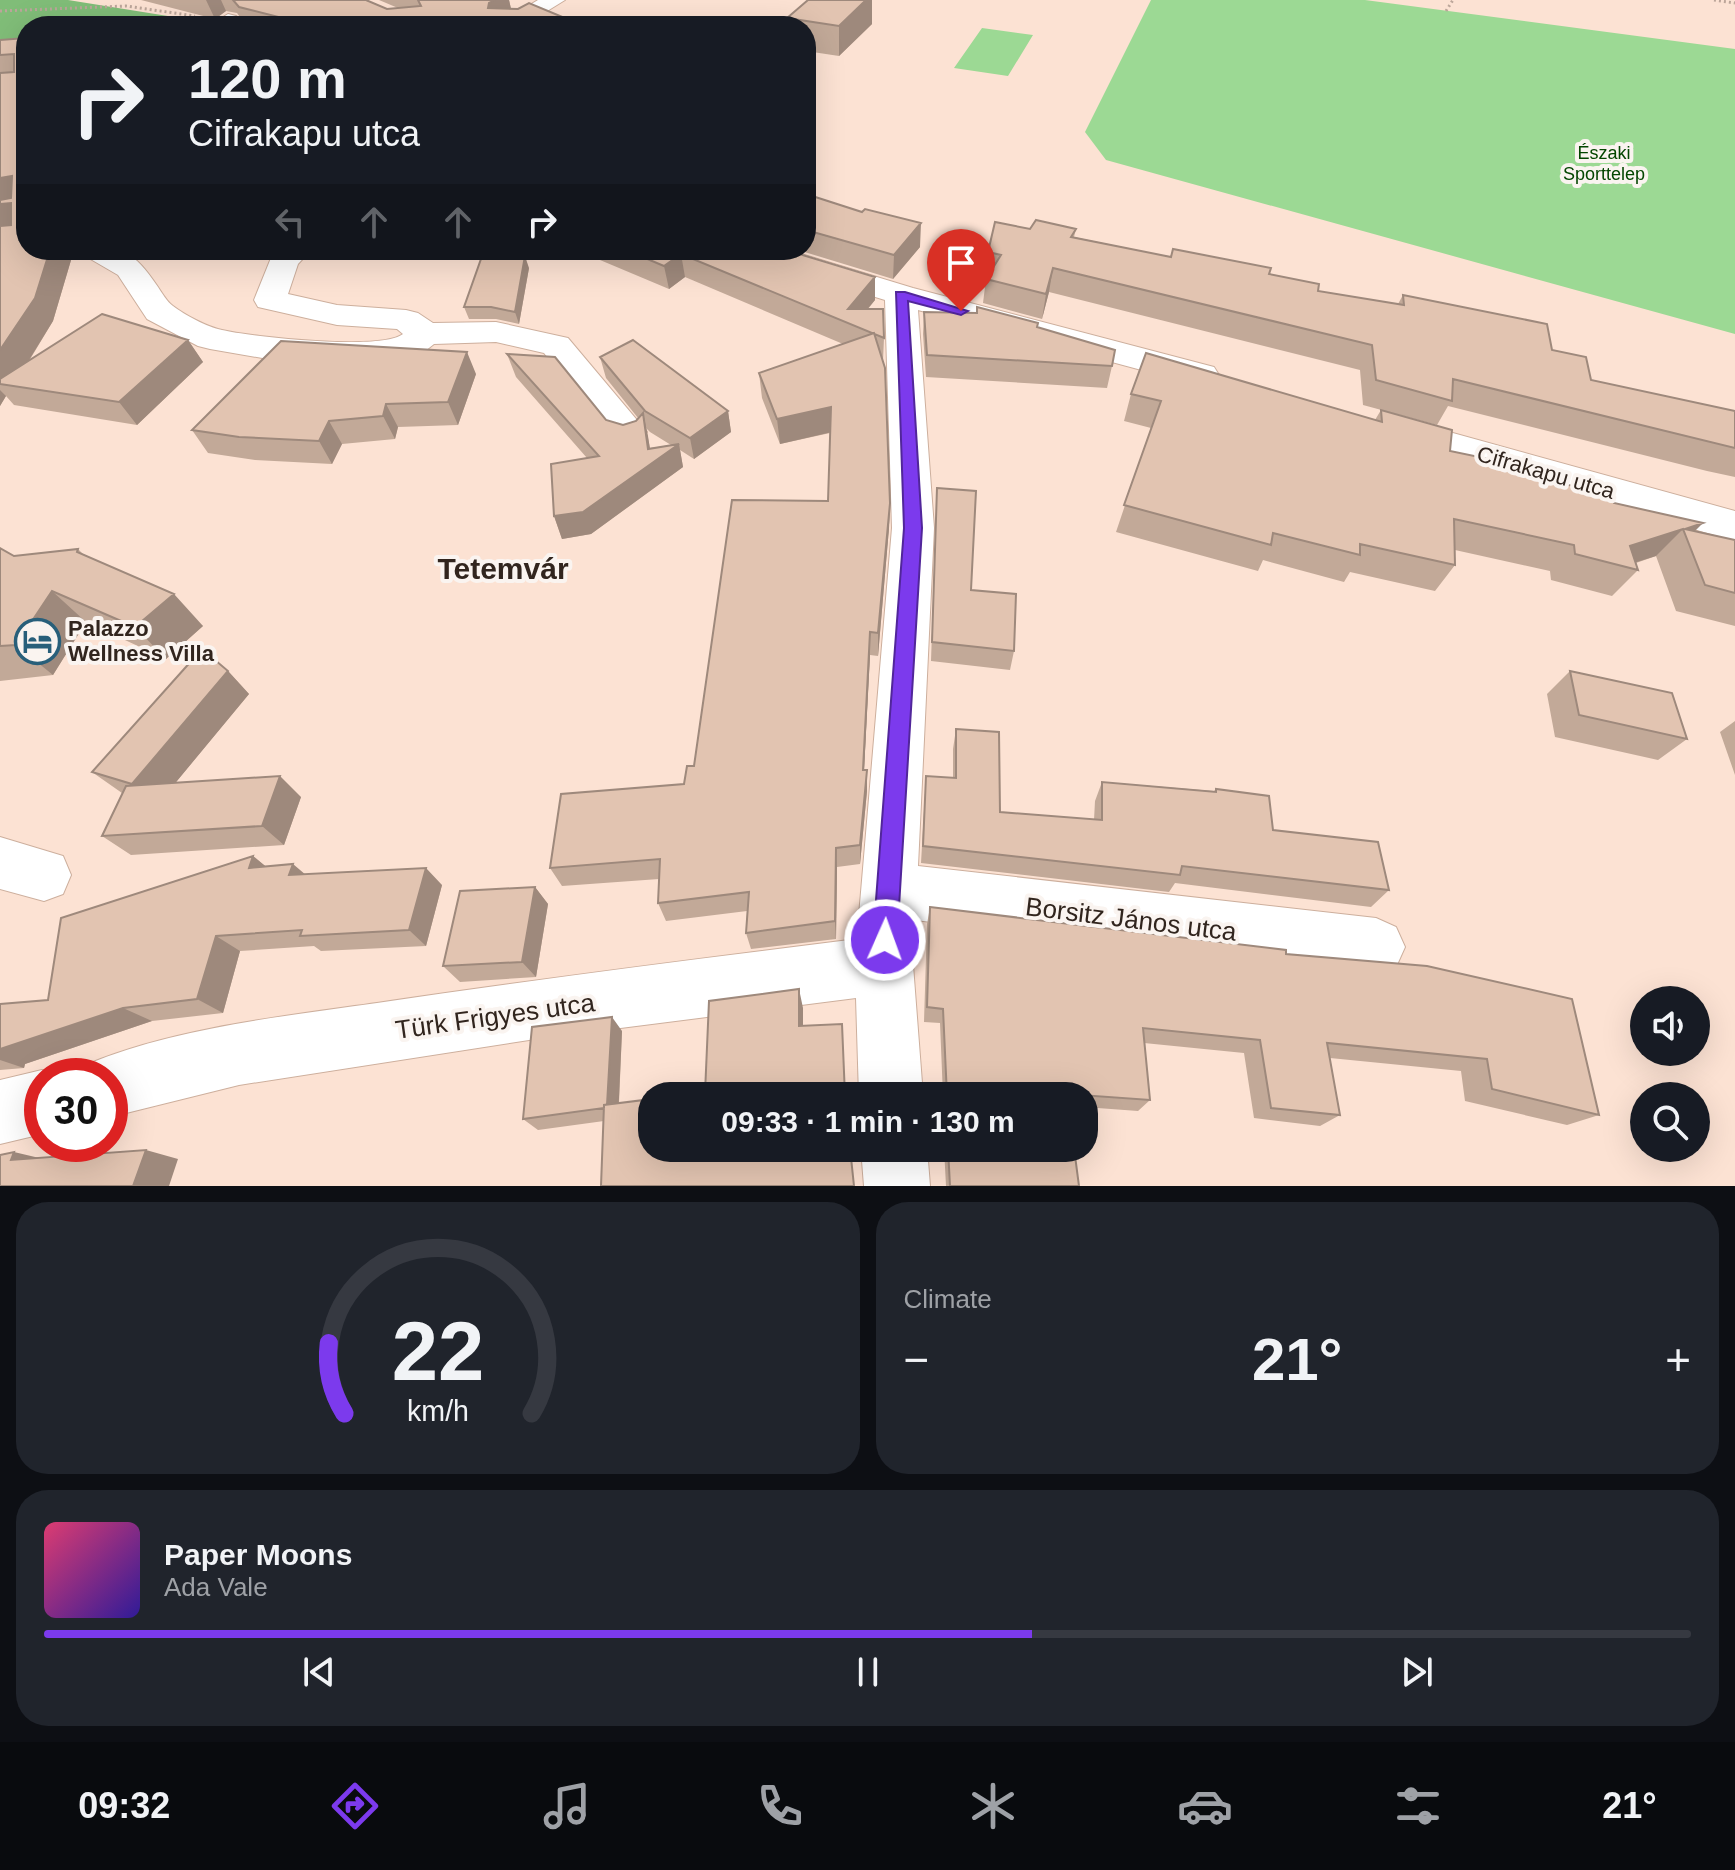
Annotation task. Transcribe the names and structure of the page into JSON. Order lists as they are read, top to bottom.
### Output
{
  "streets": {
    "street": ["Cifrakapu utca", "Borsitz János utca", "Türk Frigyes utca"]
  },
  "districts": ["Tetemvár"],
  "parks": ["Északi Sporttelep"],
  "places": {
    "hotel": ["Palazzo Wellness Villa"]
  },
  "page": {
    "turn": ["120 m", "Cifrakapu utca"],
    "limit": "30",
    "trip": "09:33 · 1 min · 130 m",
    "tile": "Climate",
    "heat": ["−", "21°", "+"],
    "song": ["Paper Moons", "Ada Vale"],
    "tabs": ["09:32", "21°"],
    "gauge": ["22", "km/h"]
  }
}
